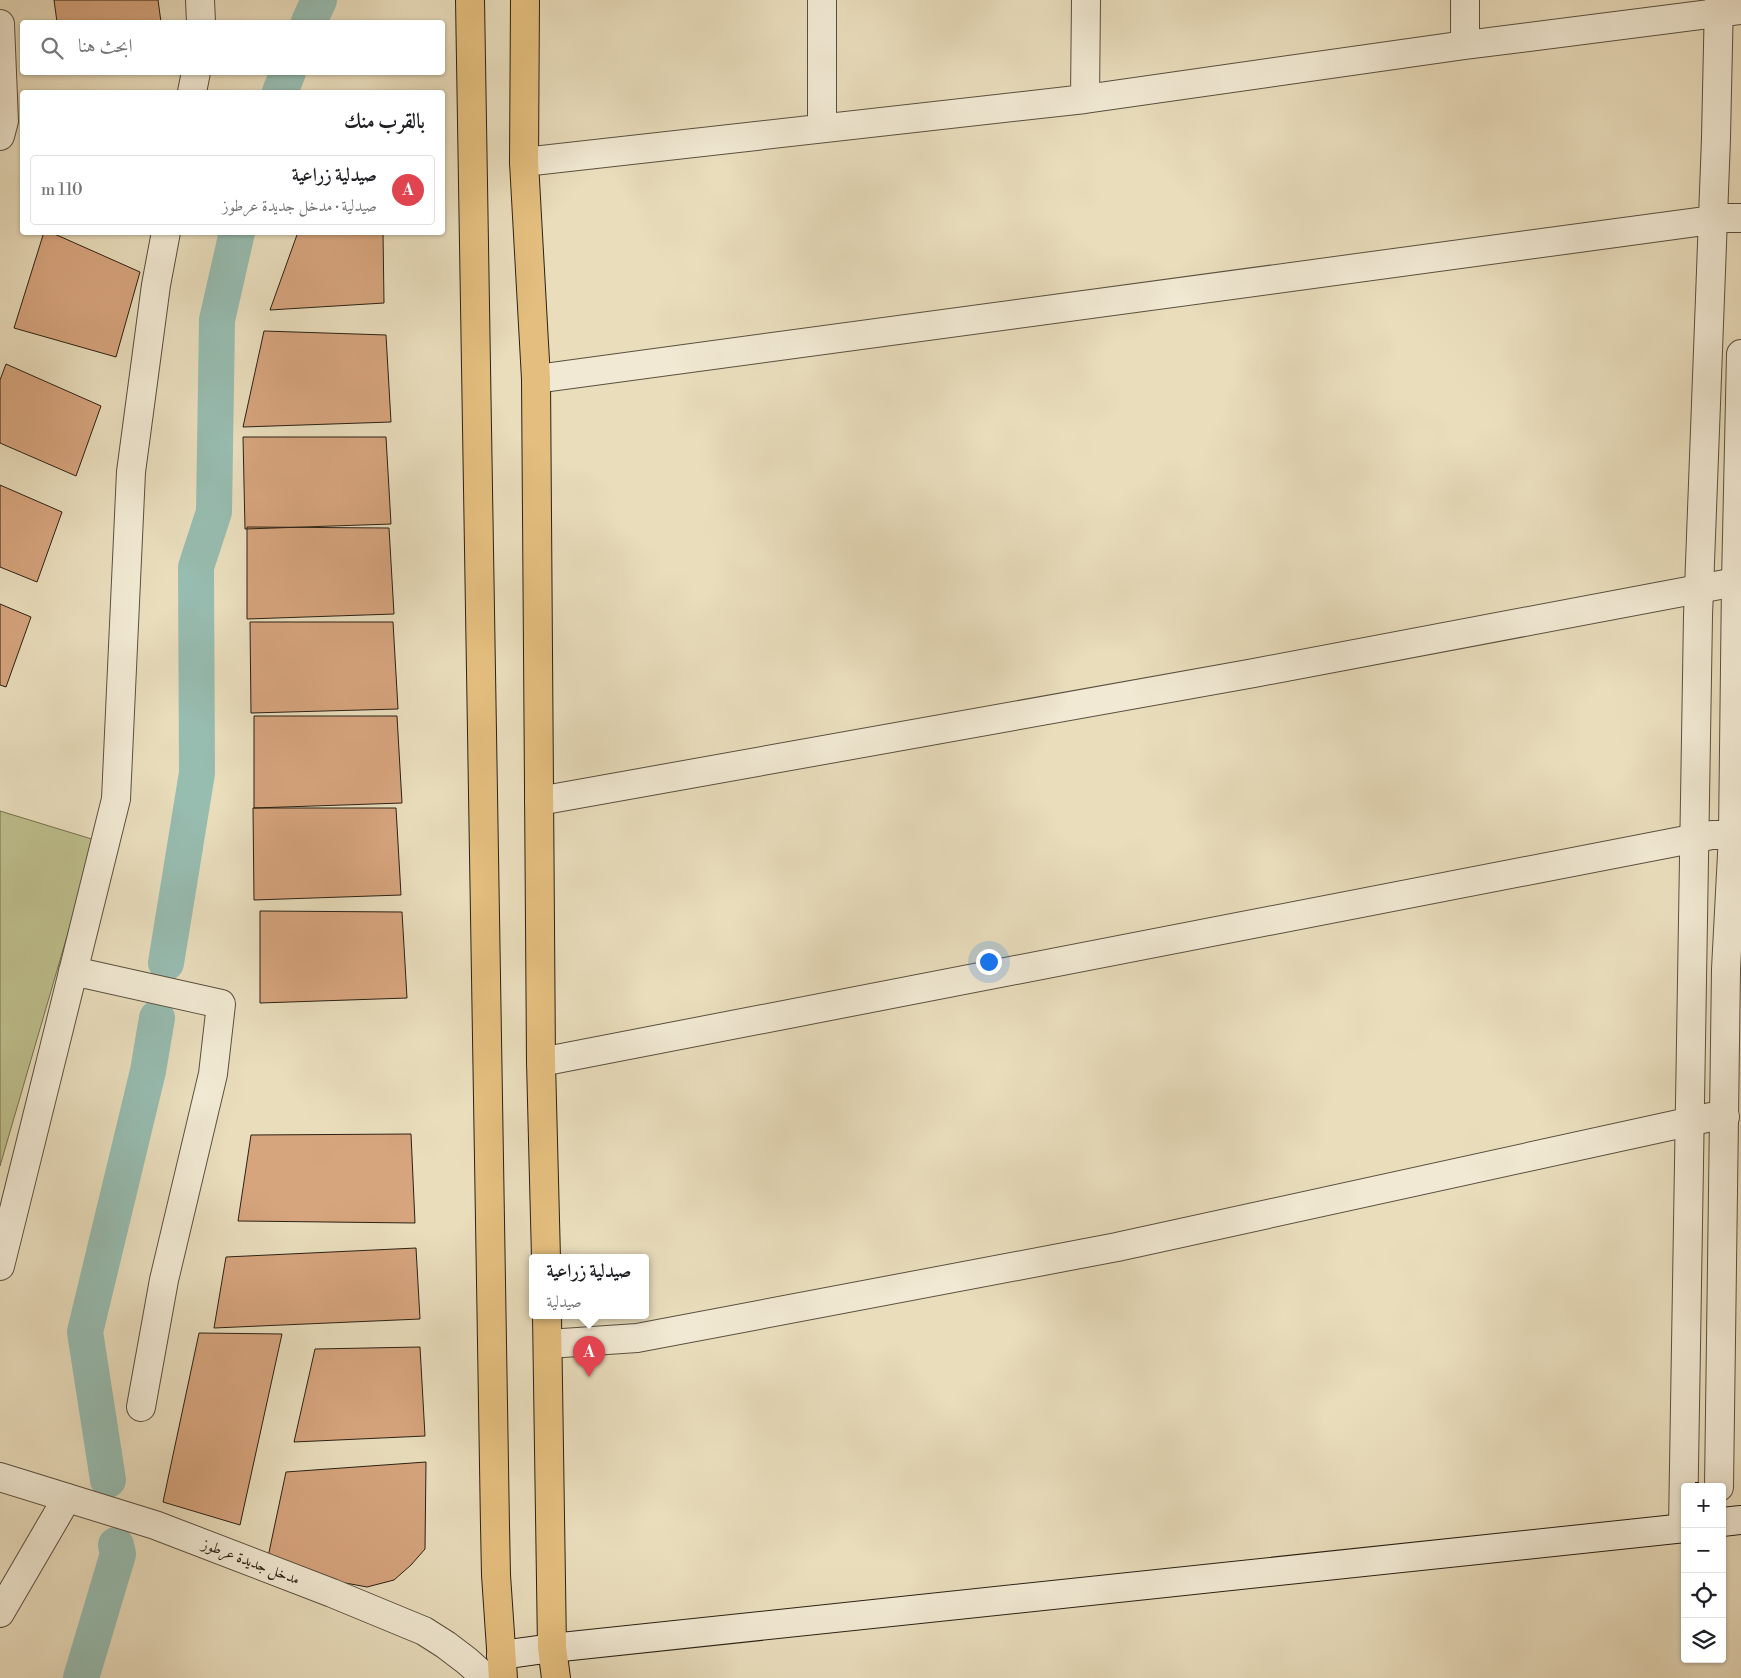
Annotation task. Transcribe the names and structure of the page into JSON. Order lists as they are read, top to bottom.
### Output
{
  "streets": {
    "street": ["مدخل جديدة عرطوز"]
  },
  "page": {
    "search": "ابحث هنا",
    "heading": "بالقرب منك",
    "list": [
      {
        "mark": "A",
        "name": "صيدلية زراعية",
        "note": "صيدلية · مدخل جديدة عرطوز",
        "value": "110 m"
      }
    ],
    "popup": ["صيدلية زراعية", "صيدلية"],
    "pins": "A",
    "map_buttons": ["+", "−"]
  }
}
